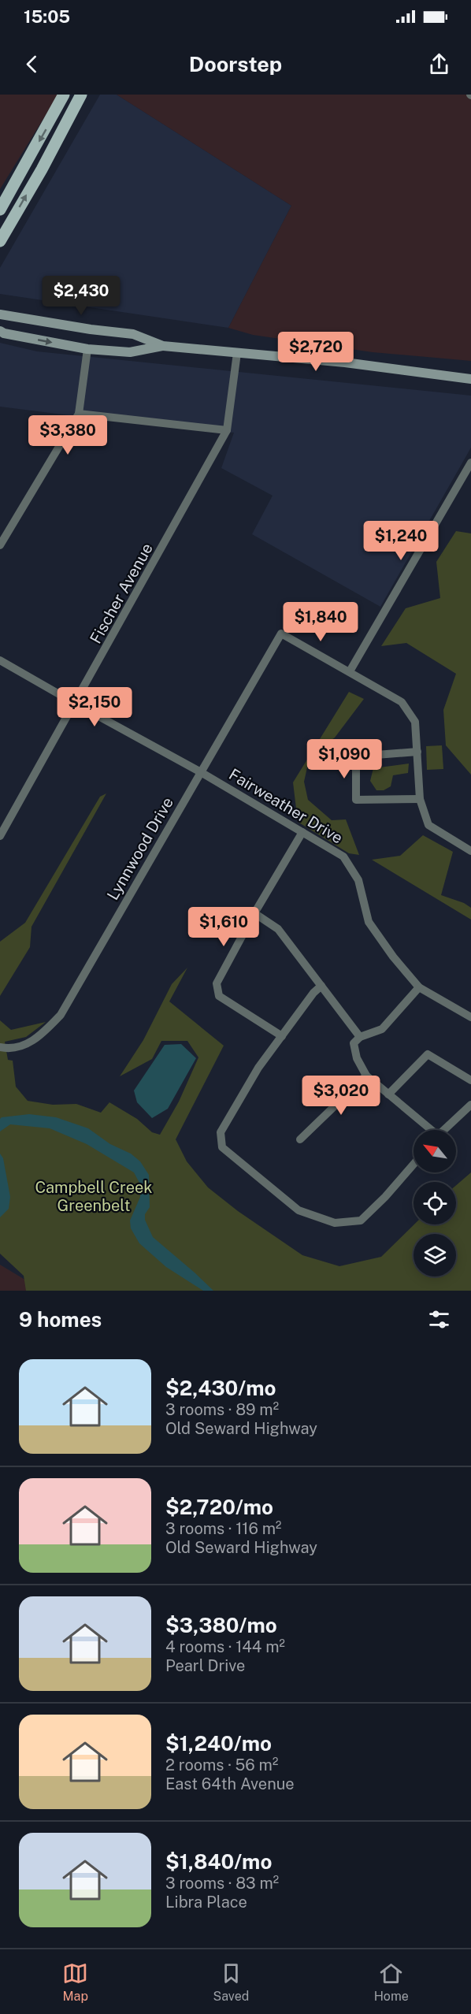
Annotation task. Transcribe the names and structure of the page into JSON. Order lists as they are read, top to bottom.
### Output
{
  "streets": {
    "street": ["Fischer Avenue", "Fairweather Drive", "Lynnwood Drive"]
  },
  "crossings": [
    ["Fischer Avenue", "Fairweather Drive"],
    ["Fairweather Drive", "Lynnwood Drive"]
  ],
  "parks": ["Campbell Creek Greenbelt"],
  "north": "top left",
  "page": {
    "status": "15:05",
    "header": "Doorstep",
    "price": [
      "$2,430",
      "$2,720",
      "$3,380",
      "$1,240",
      "$1,840",
      "$2,150",
      "$1,090",
      "$1,610",
      "$3,020"
    ],
    "heading": "9 homes",
    "list": [
      {
        "name": "$2,430/mo",
        "note": "3 rooms · 89 m² · Old Seward Highway"
      },
      {
        "name": "$2,720/mo",
        "note": "3 rooms · 116 m² · Old Seward Highway"
      },
      {
        "name": "$3,380/mo",
        "note": "4 rooms · 144 m² · Pearl Drive"
      },
      {
        "name": "$1,240/mo",
        "note": "2 rooms · 56 m² · East 64th Avenue"
      },
      {
        "name": "$1,840/mo",
        "note": "3 rooms · 83 m² · Libra Place"
      }
    ],
    "tabs": ["Map", "Saved", "Home"]
  }
}
